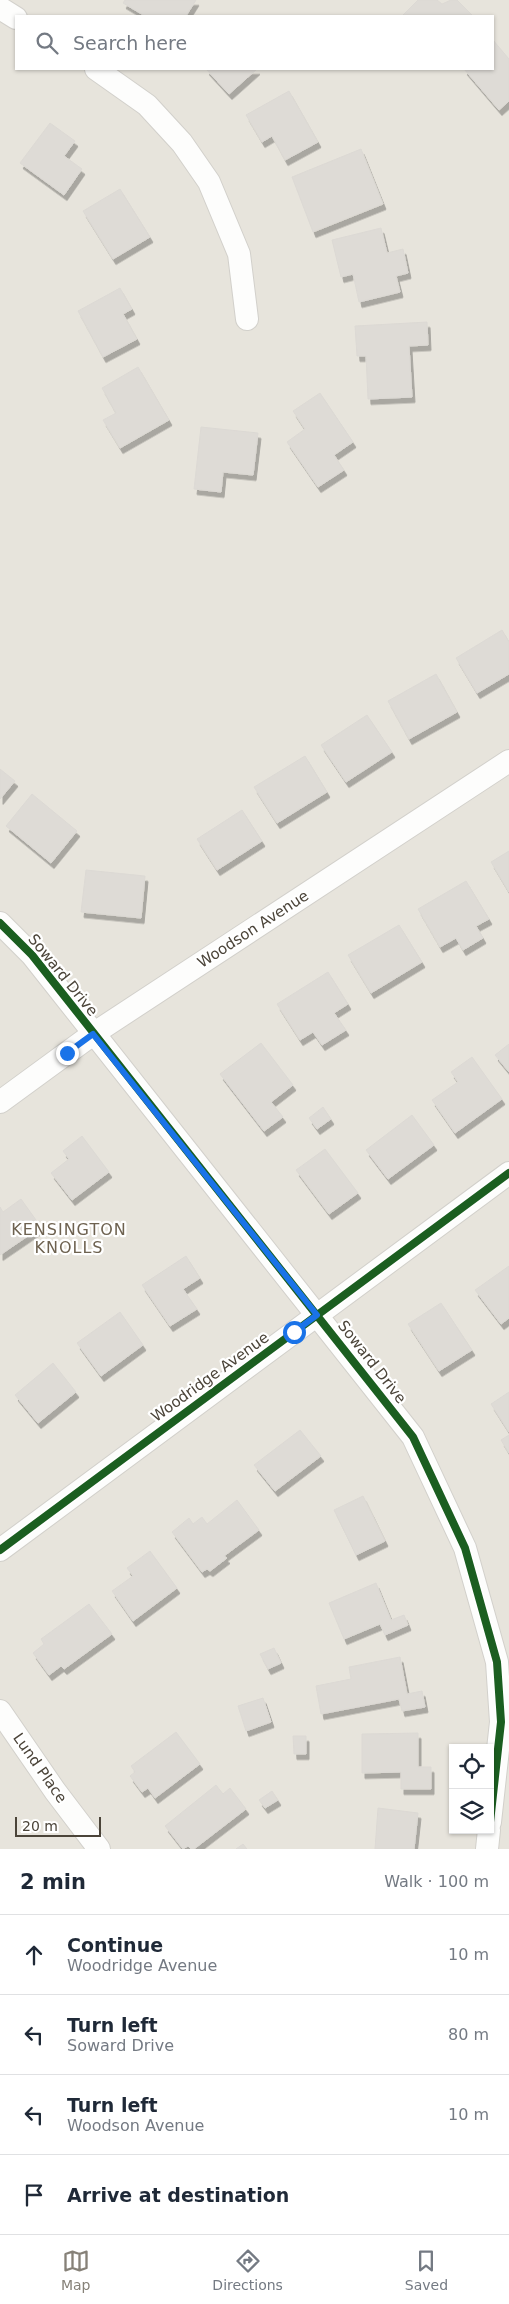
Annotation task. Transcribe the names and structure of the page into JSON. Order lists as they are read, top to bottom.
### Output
{
  "streets": {
    "street": [
      "Woodson Avenue",
      "Soward Drive",
      "Woodridge Avenue",
      "Lund Place"
    ]
  },
  "crossings": [
    ["Woodson Avenue", "Soward Drive"],
    ["Soward Drive", "Woodridge Avenue"]
  ],
  "districts": ["KENSINGTON KNOLLS"],
  "scale_bar": "20 m",
  "page": {
    "search": "Search here",
    "scale": "20 m",
    "heading": ["2 min", "Walk · 100 m"],
    "list": [
      ["Continue", "Woodridge Avenue", "10 m"],
      ["Turn left", "Soward Drive", "80 m"],
      ["Turn left", "Woodson Avenue", "10 m"],
      "Arrive at destination"
    ],
    "nav": ["Map", "Directions", "Saved"]
  }
}
